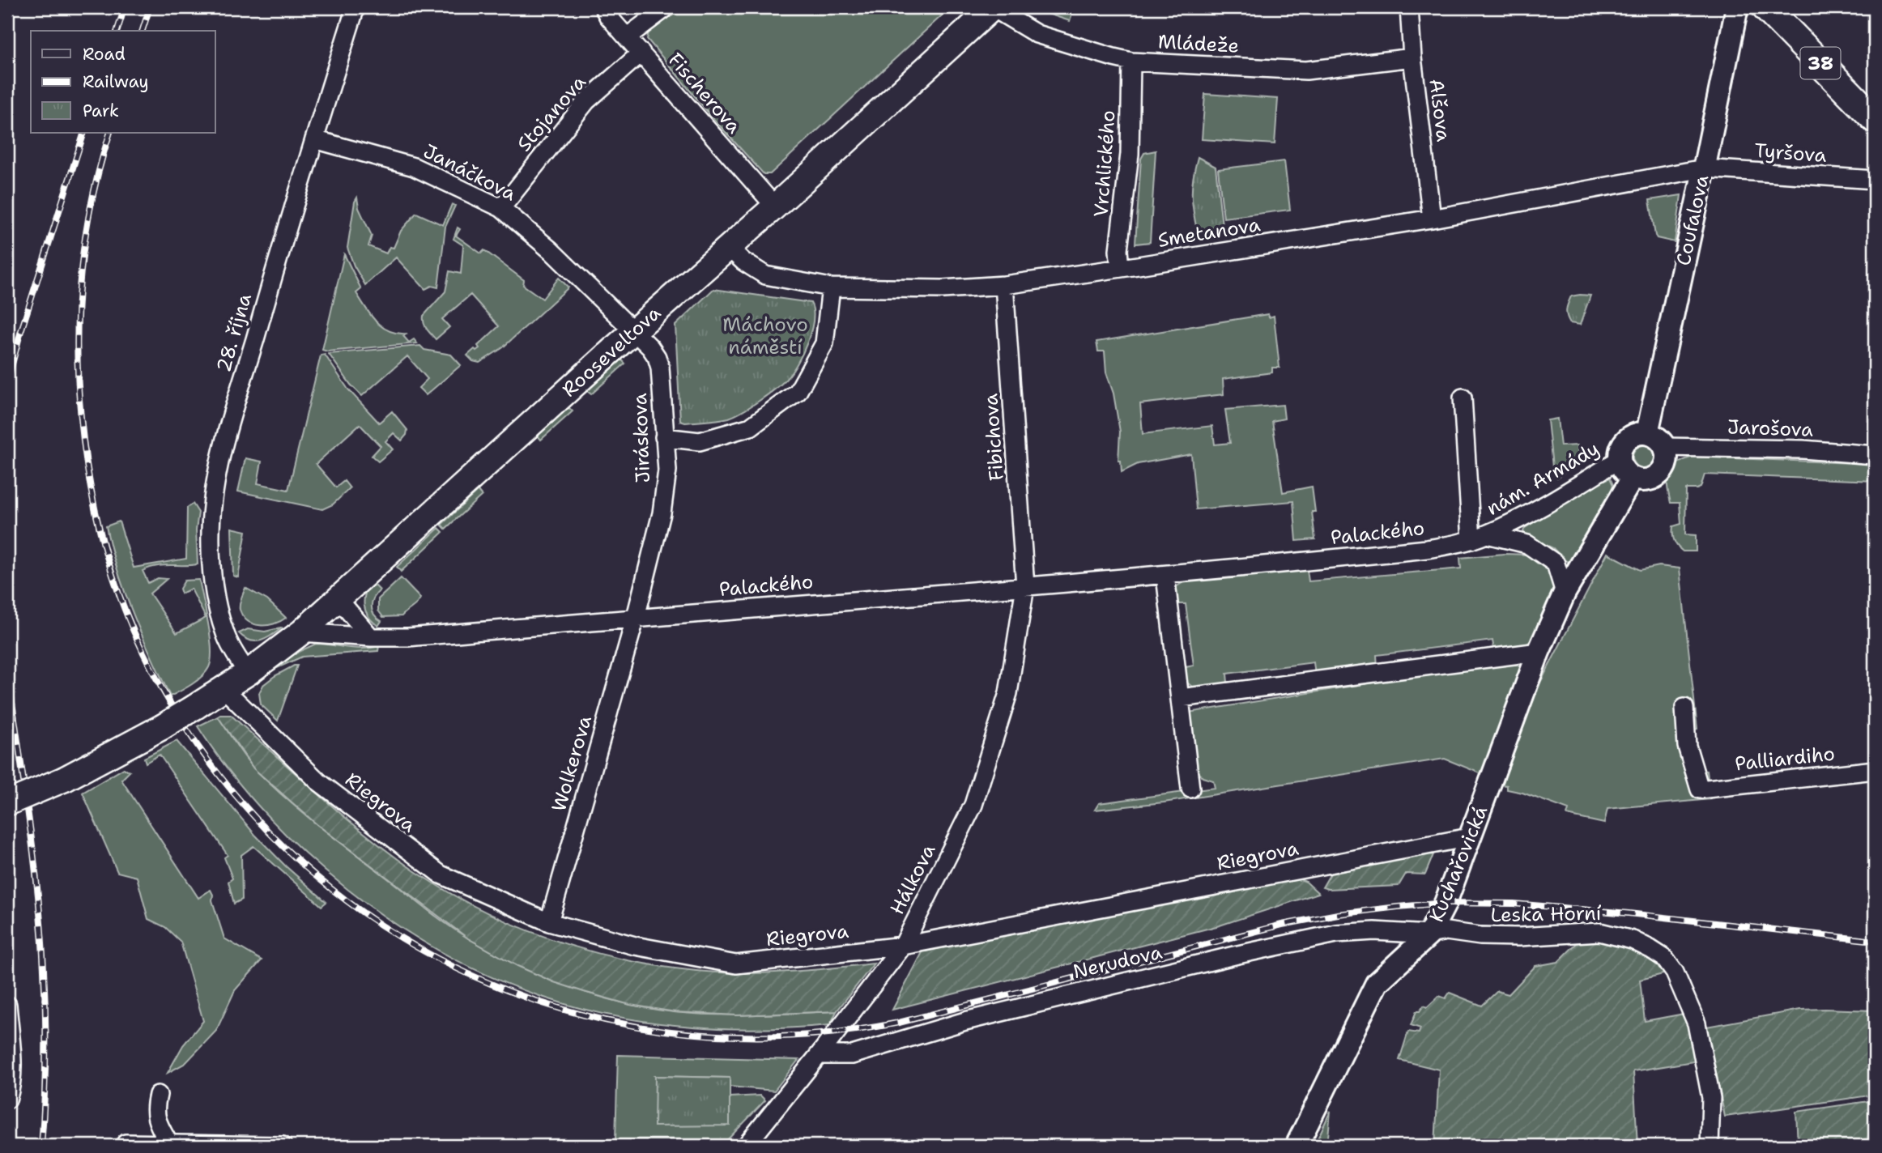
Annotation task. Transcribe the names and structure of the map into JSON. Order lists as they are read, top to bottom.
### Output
{
  "streets": {
    "main road": ["38", "Rooseveltova"],
    "street": [
      "Mládeže",
      "Fischerova",
      "Alšova",
      "Stojanova",
      "Tyršova",
      "Vrchlického",
      "Janáčkova",
      "Coufalova",
      "Smetanova",
      "28. října",
      "Jarošova",
      "Fibichova",
      "Jiráskova",
      "nám. Armády",
      "Palackého",
      "Palliardiho",
      "Wolkerova",
      "Riegrova",
      "Kuchařovická",
      "Hálkova",
      "Leska Horní",
      "Nerudova"
    ]
  },
  "crossings": [
    ["Mládeže", "Alšova"],
    ["Mládeže", "Vrchlického"],
    ["Mládeže", "Rooseveltova"],
    ["Fischerova", "Stojanova"],
    ["Fischerova", "Rooseveltova"],
    ["Alšova", "Smetanova"],
    ["Stojanova", "Janáčkova"],
    ["Tyršova", "Coufalova"],
    ["Tyršova", "Smetanova"],
    ["Vrchlického", "Smetanova"],
    ["Janáčkova", "28. října"],
    ["Janáčkova", "Rooseveltova"],
    ["Janáčkova", "Jiráskova"],
    ["Coufalova", "Smetanova"],
    ["Coufalova", "Jarošova"],
    ["Coufalova", "nám. Armády"],
    ["Coufalova", "Kuchařovická"],
    ["Smetanova", "Rooseveltova"],
    ["Smetanova", "Fibichova"],
    ["28. října", "Rooseveltova"],
    ["Rooseveltova", "Jiráskova"],
    ["Rooseveltova", "Palackého"],
    ["Rooseveltova", "Riegrova"],
    ["Jarošova", "nám. Armády"],
    ["Jarošova", "Kuchařovická"],
    ["Fibichova", "Palackého"],
    ["Fibichova", "Hálkova"],
    ["Jiráskova", "Palackého"],
    ["Jiráskova", "Wolkerova"],
    ["nám. Armády", "Palackého"],
    ["nám. Armády", "Kuchařovická"],
    ["Palackého", "Wolkerova"],
    ["Palackého", "Kuchařovická"],
    ["Palackého", "Hálkova"],
    ["Wolkerova", "Riegrova"],
    ["Riegrova", "Kuchařovická"],
    ["Riegrova", "Hálkova"],
    ["Kuchařovická", "Leska Horní"],
    ["Kuchařovická", "Nerudova"],
    ["Hálkova", "Nerudova"],
    ["Leska Horní", "Nerudova"]
  ],
  "parks": ["Máchovo náměstí"],
  "legend": ["Road", "Railway", "Park"]
}
